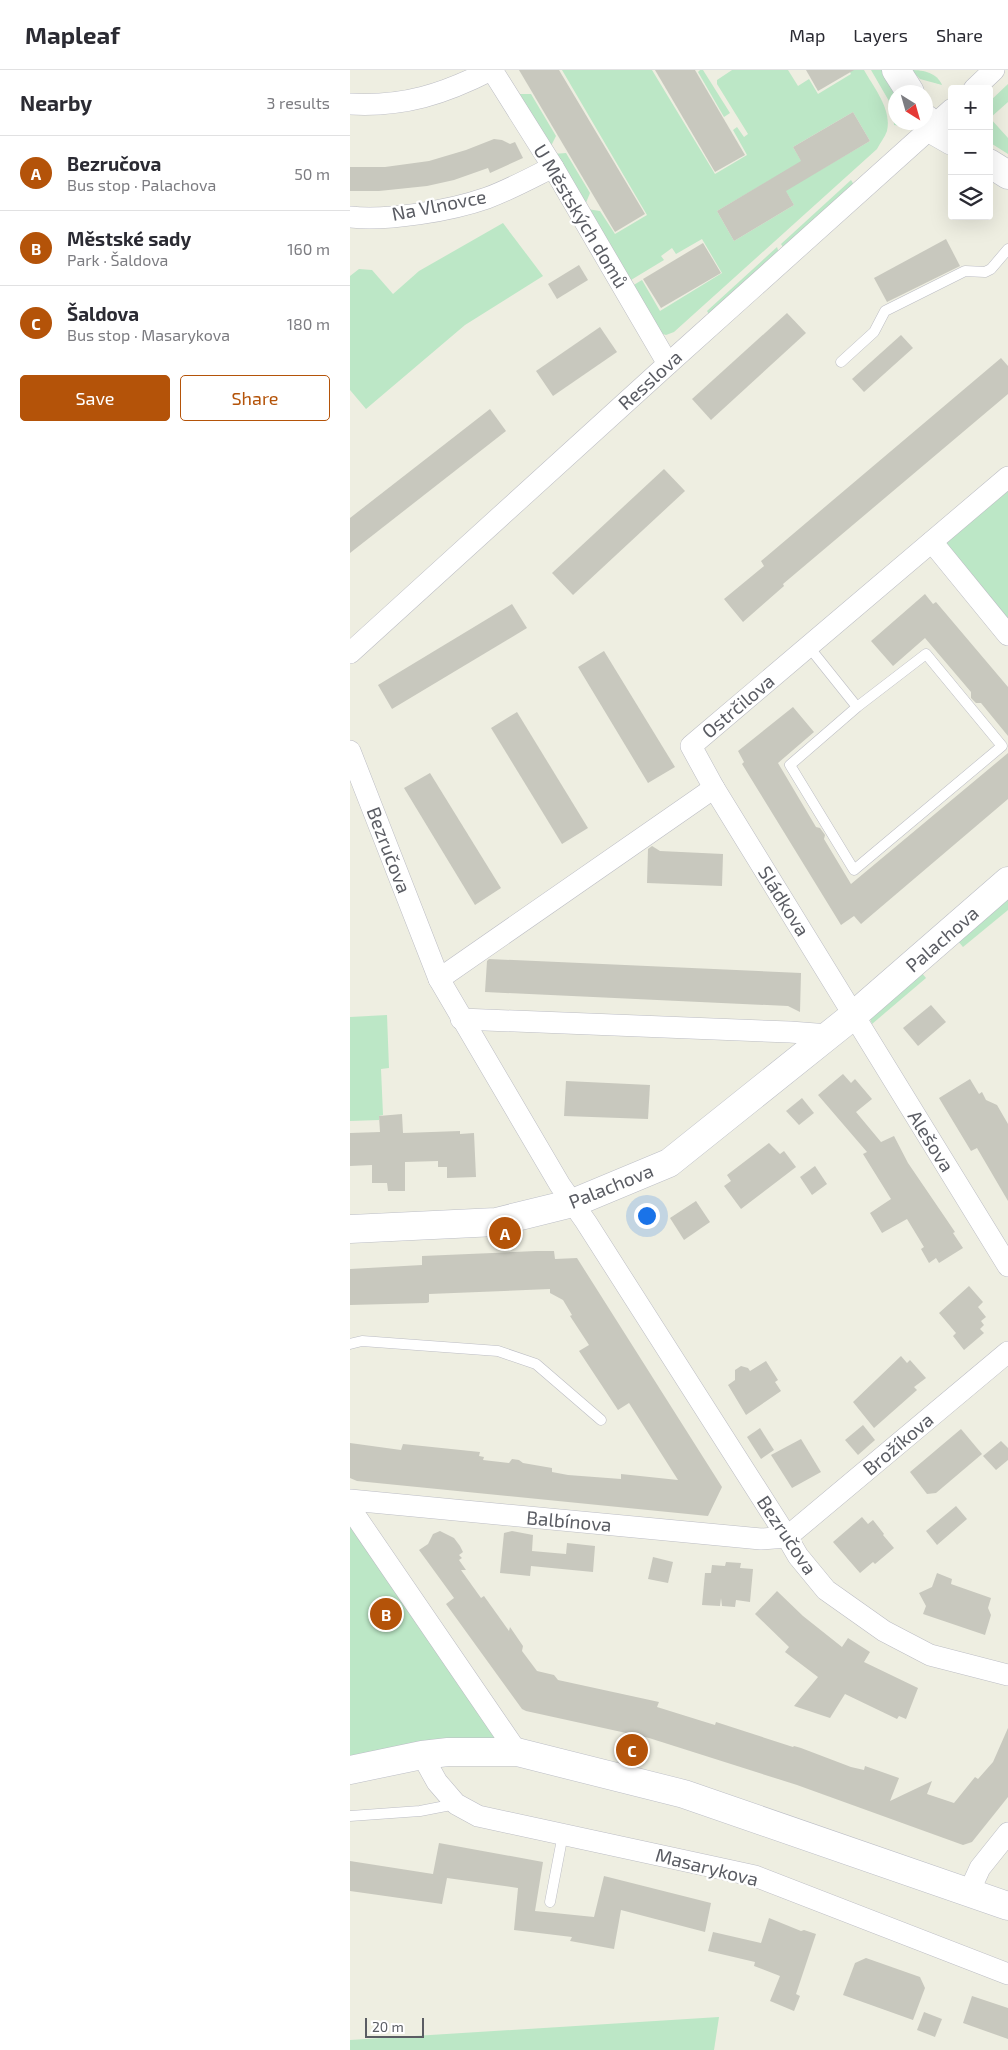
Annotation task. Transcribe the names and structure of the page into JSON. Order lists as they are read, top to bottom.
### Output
{
  "streets": {
    "street": [
      "Na Vlnovce",
      "U Městských domů",
      "Resslova",
      "Ostrčilova",
      "Bezručova",
      "Sládkova",
      "Palachova",
      "Alešova",
      "Brožíkova",
      "Balbínova",
      "Masarykova"
    ]
  },
  "crossings": [
    ["Na Vlnovce", "U Městských domů"],
    ["U Městských domů", "Resslova"],
    ["Ostrčilova", "Sládkova"],
    ["Bezručova", "Palachova"],
    ["Bezručova", "Brožíkova"],
    ["Bezručova", "Balbínova"],
    ["Sládkova", "Palachova"],
    ["Sládkova", "Alešova"],
    ["Palachova", "Alešova"],
    ["Brožíkova", "Balbínova"]
  ],
  "scale_bar": "20 m",
  "north": "bottom right",
  "page": {
    "header": "Mapleaf",
    "nav": ["Map", "Layers", "Share"],
    "heading": ["Nearby", "3 results"],
    "map_buttons": ["+", "−"],
    "list": [
      {
        "mark": "A",
        "name": "Bezručova",
        "note": "Bus stop · Palachova",
        "value": "50 m"
      },
      {
        "mark": "B",
        "name": "Městské sady",
        "note": "Park · Šaldova",
        "value": "160 m"
      },
      {
        "mark": "C",
        "name": "Šaldova",
        "note": "Bus stop · Masarykova",
        "value": "180 m"
      }
    ],
    "buttons": ["Save", "Share"],
    "pins": ["A", "B", "C"],
    "scale": "20 m"
  }
}
